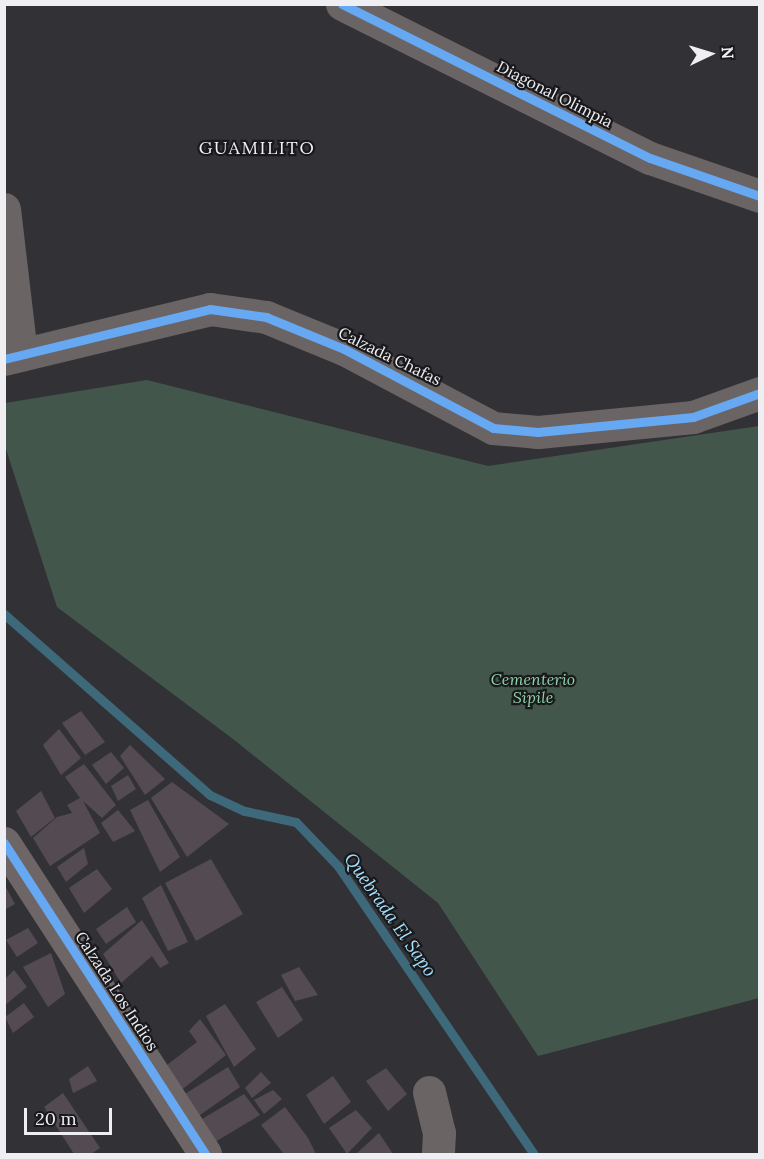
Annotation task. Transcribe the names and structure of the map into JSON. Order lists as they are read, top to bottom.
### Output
{
  "streets": {
    "street": ["Diagonal Olimpia", "Calzada Chafas", "Calzada Los Indios"]
  },
  "districts": ["GUAMILITO"],
  "water": ["Quebrada El Sapo"],
  "parks": ["Cementerio Sipile"],
  "scale_bar": "20 m",
  "north": "right"
}
